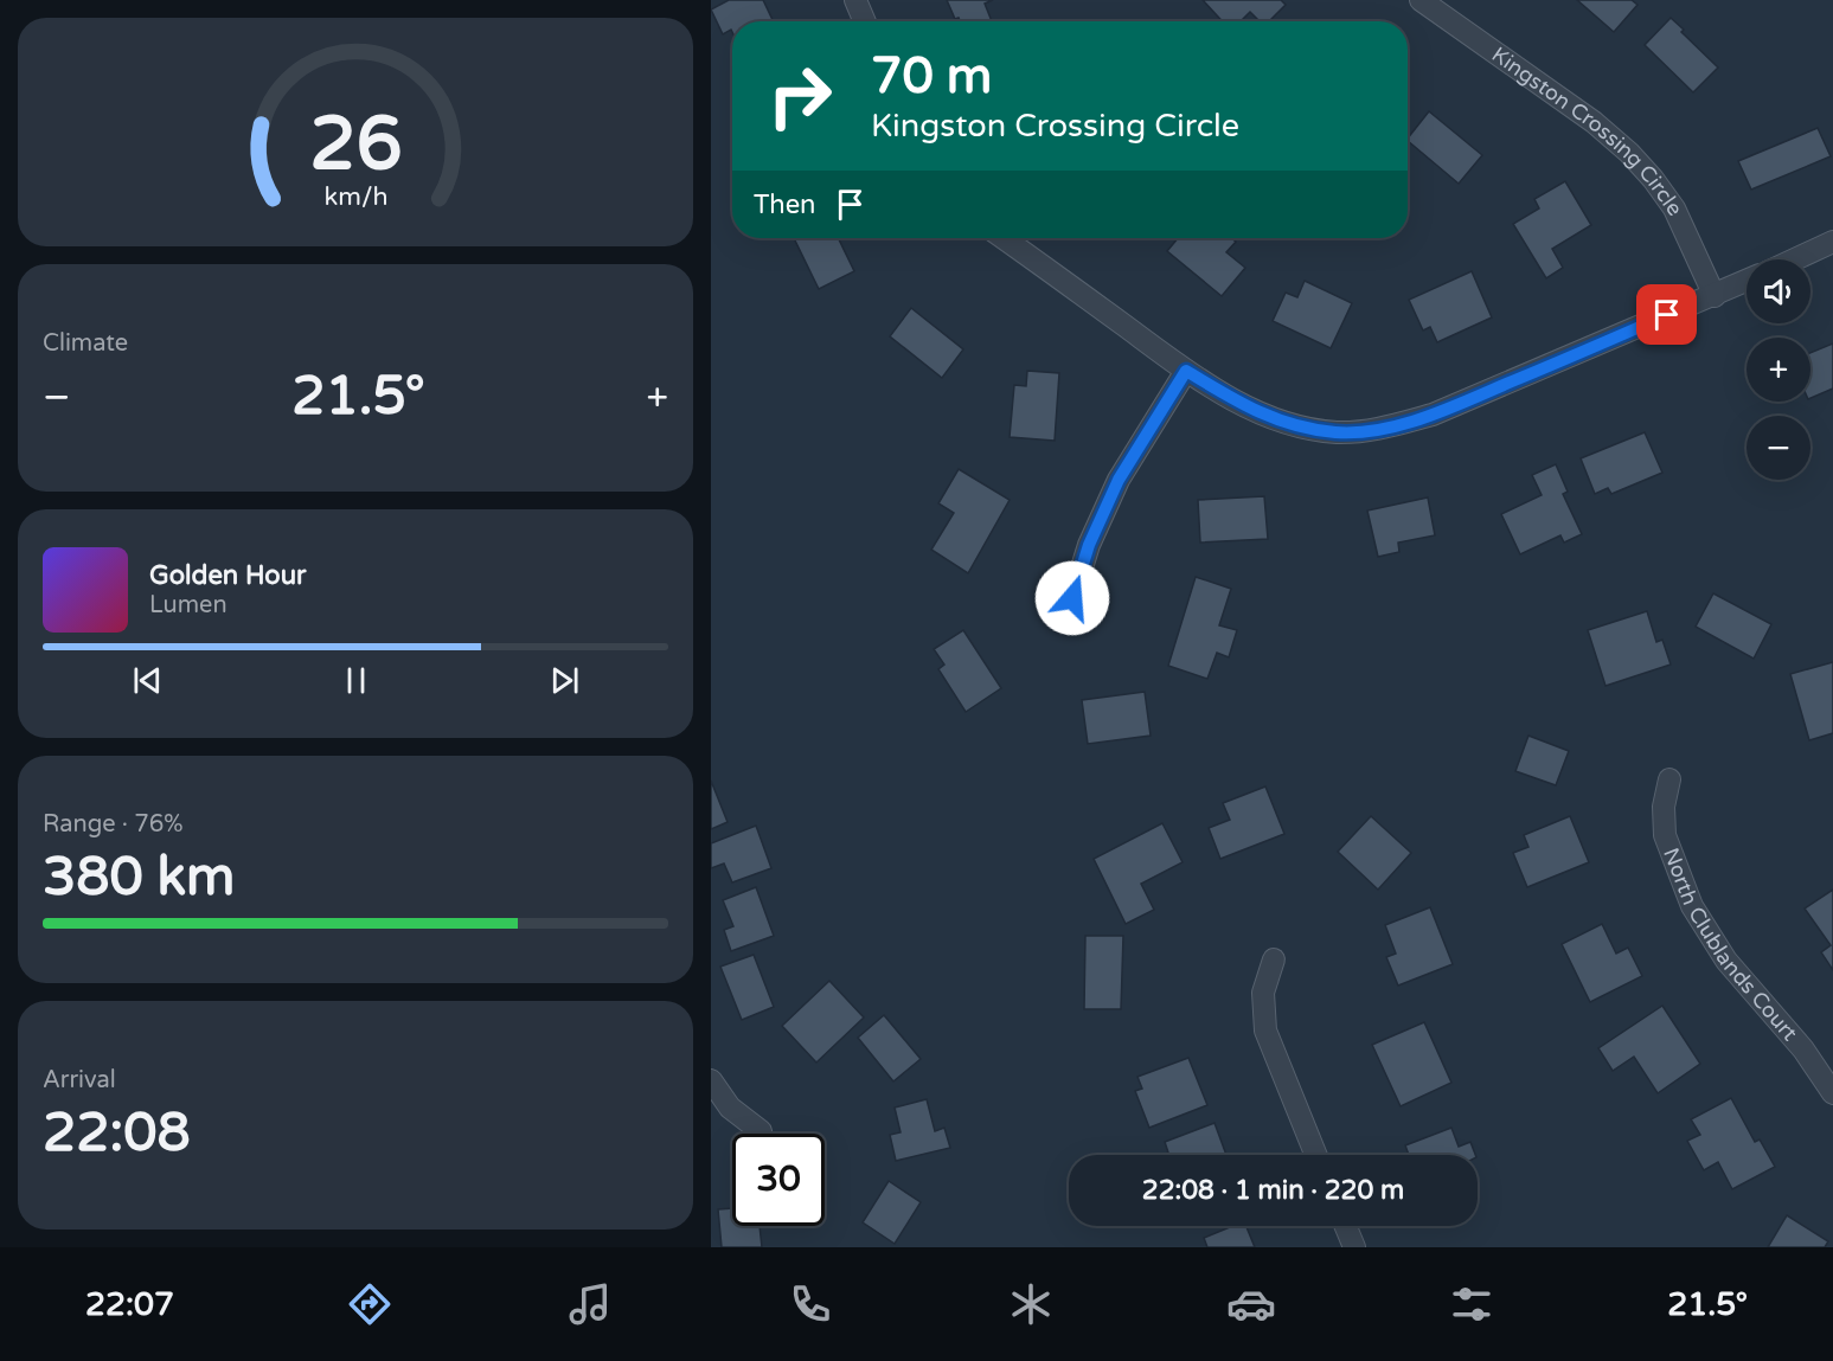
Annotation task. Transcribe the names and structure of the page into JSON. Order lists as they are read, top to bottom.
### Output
{
  "streets": {
    "street": ["Kingston Crossing Circle", "North Clublands Court"]
  },
  "page": {
    "turn": ["70 m", "Kingston Crossing Circle"],
    "then": "Then",
    "map_buttons": ["+", "−"],
    "tile": [
      "Climate",
      ["Range · 76%", "380 km"],
      ["Arrival", "22:08"]
    ],
    "heat": ["−", "21.5°", "+"],
    "song": ["Golden Hour", "Lumen"],
    "limit": "30",
    "trip": "22:08 · 1 min · 220 m",
    "tabs": ["22:07", "21.5°"],
    "gauge": ["26", "km/h"]
  }
}
